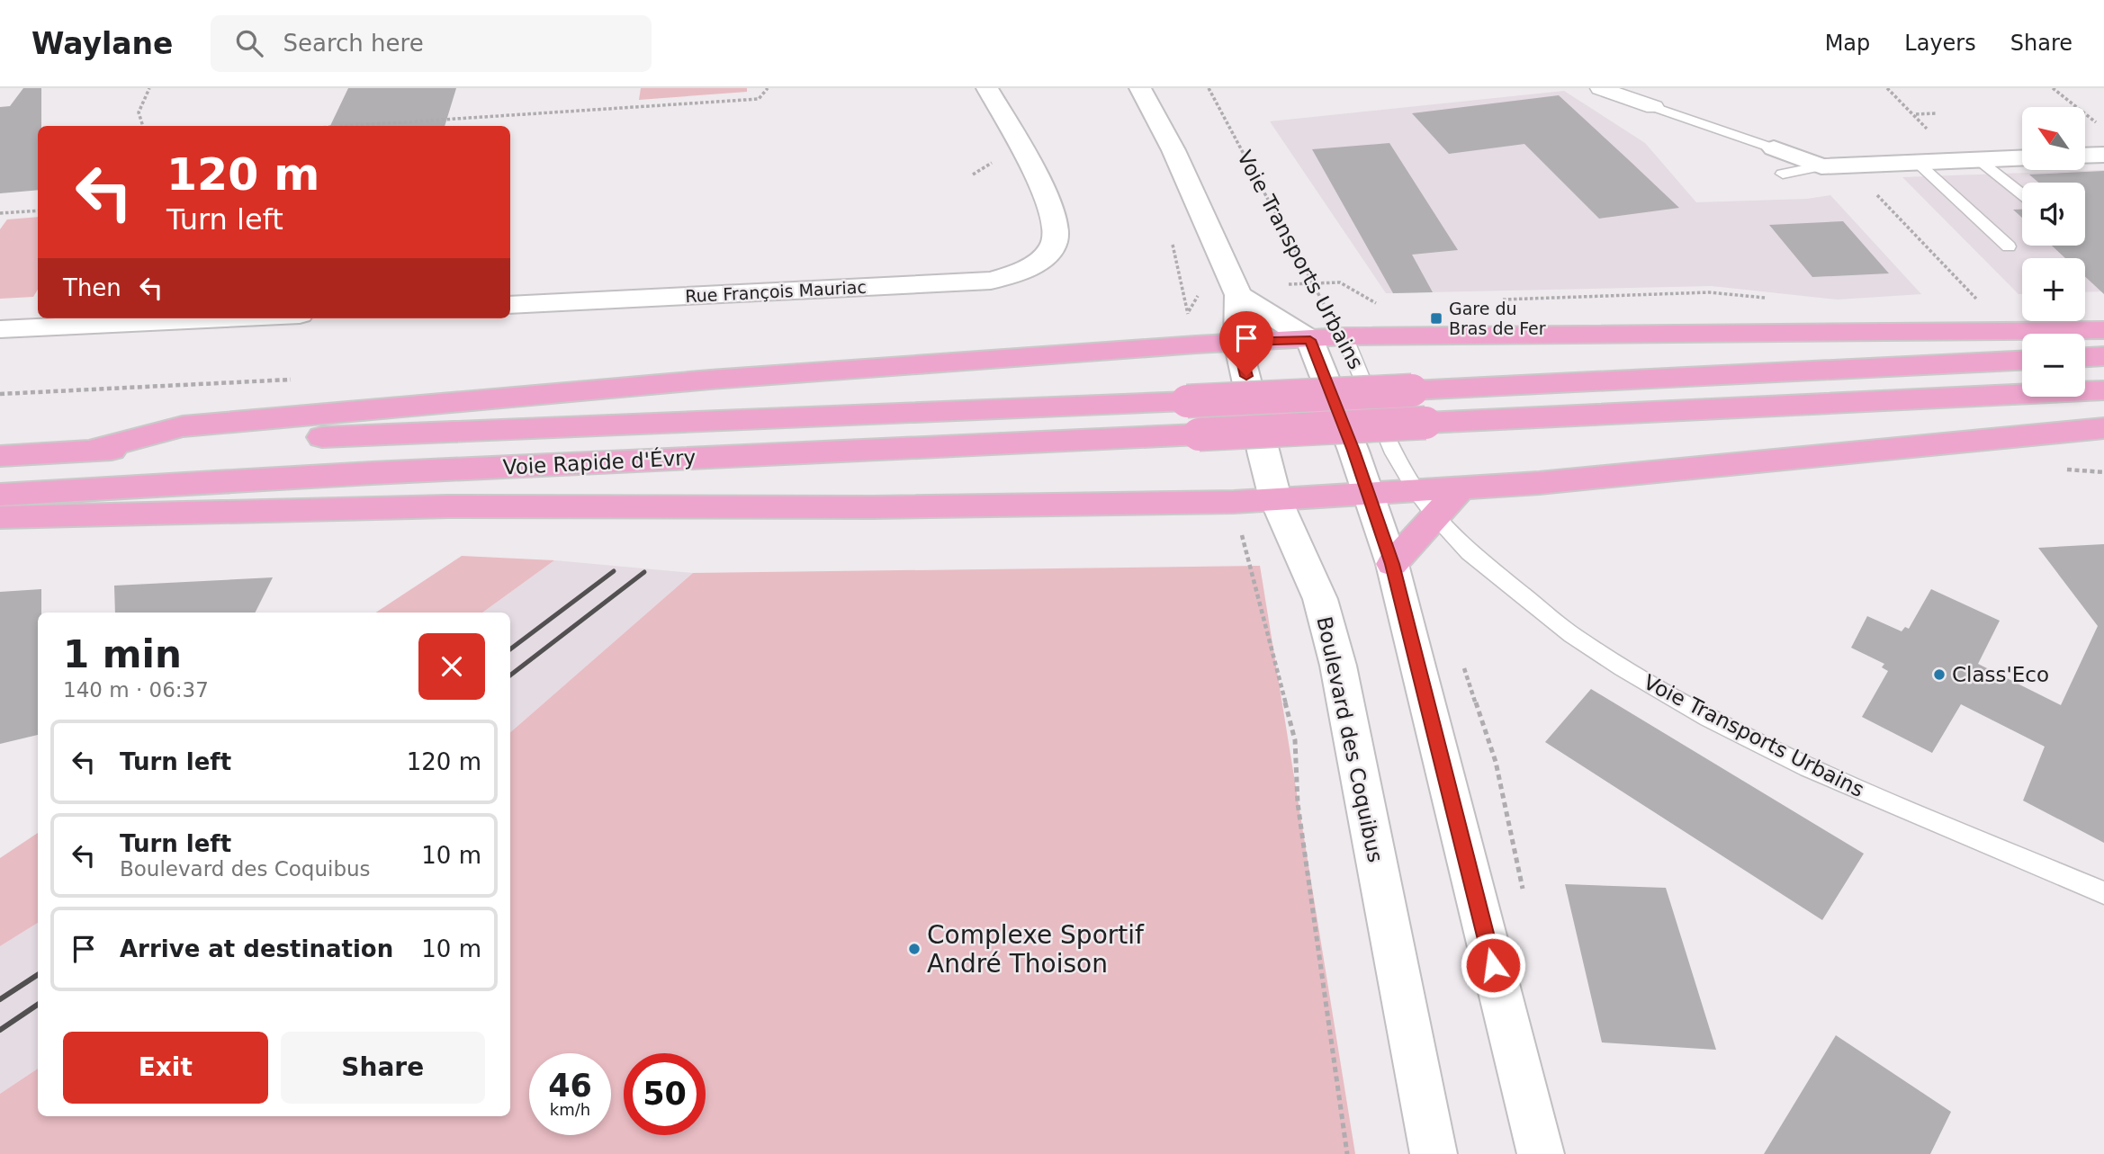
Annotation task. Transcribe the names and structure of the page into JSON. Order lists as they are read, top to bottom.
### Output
{
  "streets": {
    "main road": ["Rue François Mauriac", "Voie Rapide d'Évry", "Boulevard des Coquibus"],
    "lane": ["Voie Transports Urbains"]
  },
  "places": {
    "transit": ["Gare du Bras de Fer"],
    "other": ["Class'Eco", "Complexe Sportif André Thoison"]
  },
  "north": "top left",
  "page": {
    "header": "Waylane",
    "search": "Search here",
    "nav": ["Map", "Layers", "Share"],
    "map_buttons": ["+", "−"],
    "turn": ["120 m", "Turn left"],
    "then": "Then",
    "heading": ["1 min", "140 m · 06:37"],
    "list": [
      {
        "name": "Turn left",
        "value": "120 m"
      },
      {
        "name": "Turn left",
        "note": "Boulevard des Coquibus",
        "value": "10 m"
      },
      {
        "name": "Arrive at destination",
        "value": "10 m"
      }
    ],
    "buttons": ["Exit", "Share"],
    "speed": "46 km/h",
    "limit": "50"
  }
}
